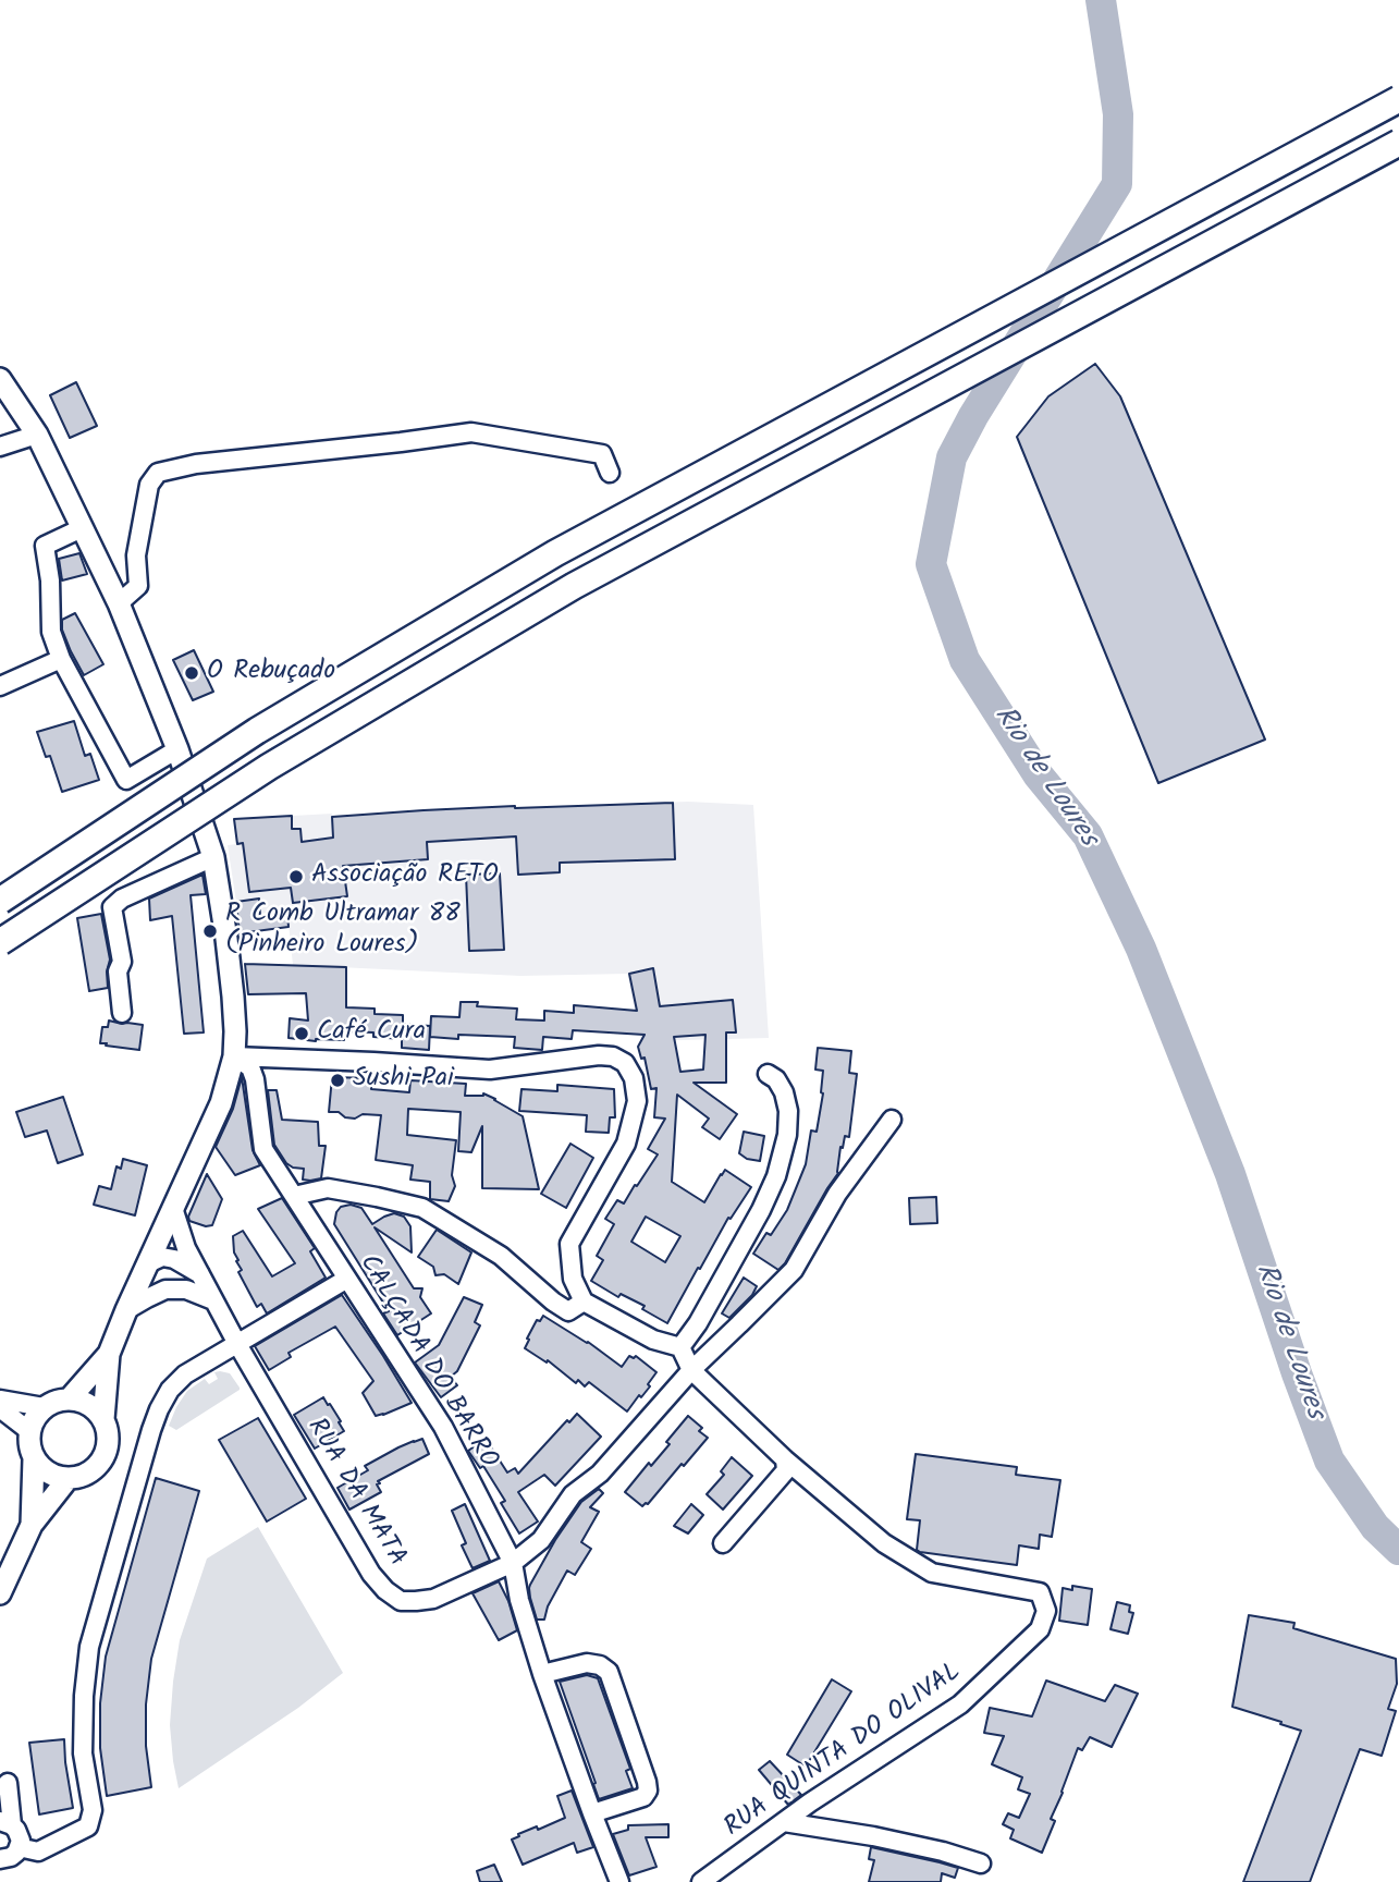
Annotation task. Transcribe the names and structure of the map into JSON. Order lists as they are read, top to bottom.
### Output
{
  "streets": {
    "street": ["CALÇADA DO BARRO", "RUA DA MATA", "RUA QUINTA DO OLIVAL"]
  },
  "crossings": [
    ["CALÇADA DO BARRO", "RUA DA MATA"],
    ["RUA DA MATA", "RUA QUINTA DO OLIVAL"]
  ],
  "water": ["Rio de Loures"],
  "places": [
    "O Rebuçado",
    "Associação RETO",
    "R Comb Ultramar 88 (Pinheiro Loures)",
    "Café Cura",
    "Sushi Pai"
  ]
}
